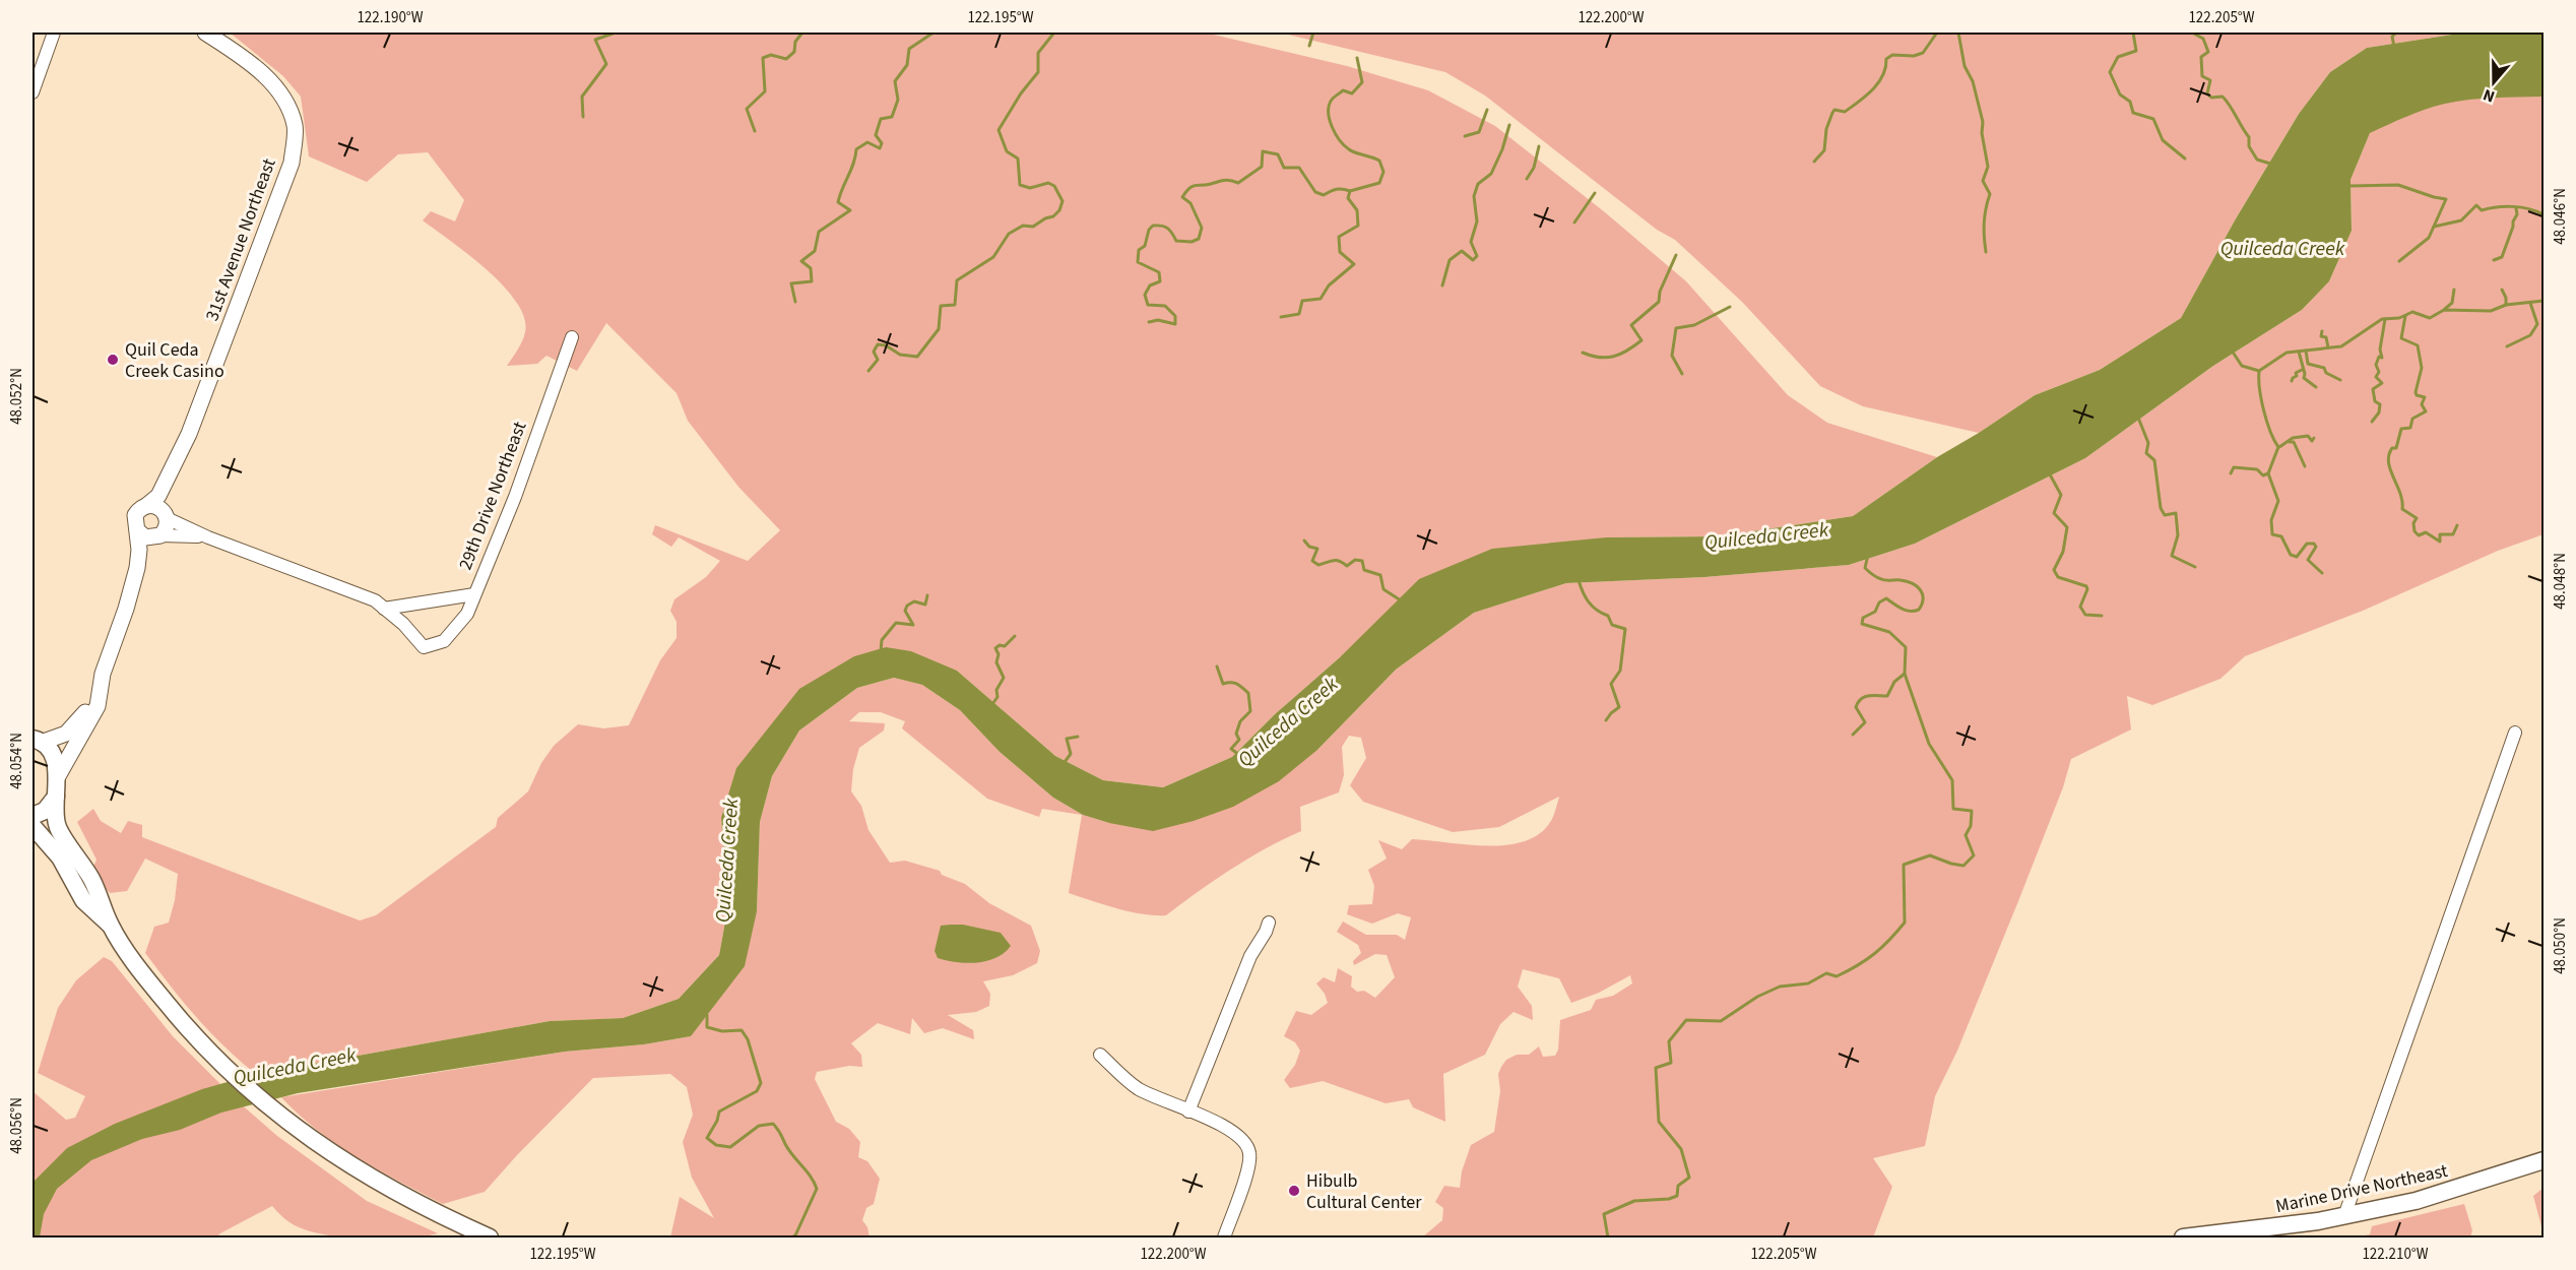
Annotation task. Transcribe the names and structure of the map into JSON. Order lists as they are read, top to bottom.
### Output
{
  "streets": {
    "main road": ["Marine Drive Northeast"],
    "street": ["31st Avenue Northeast", "29th Drive Northeast"]
  },
  "water": ["Quilceda Creek"],
  "places": ["Quil Ceda Creek Casino", "Hibulb Cultural Center"],
  "north": "bottom",
  "coordinates": [
    "122.190°W",
    "122.195°W",
    "122.200°W",
    "122.205°W",
    "48.046°N",
    "48.052°N",
    "48.048°N",
    "48.054°N",
    "48.050°N",
    "48.056°N",
    "122.210°W"
  ]
}
